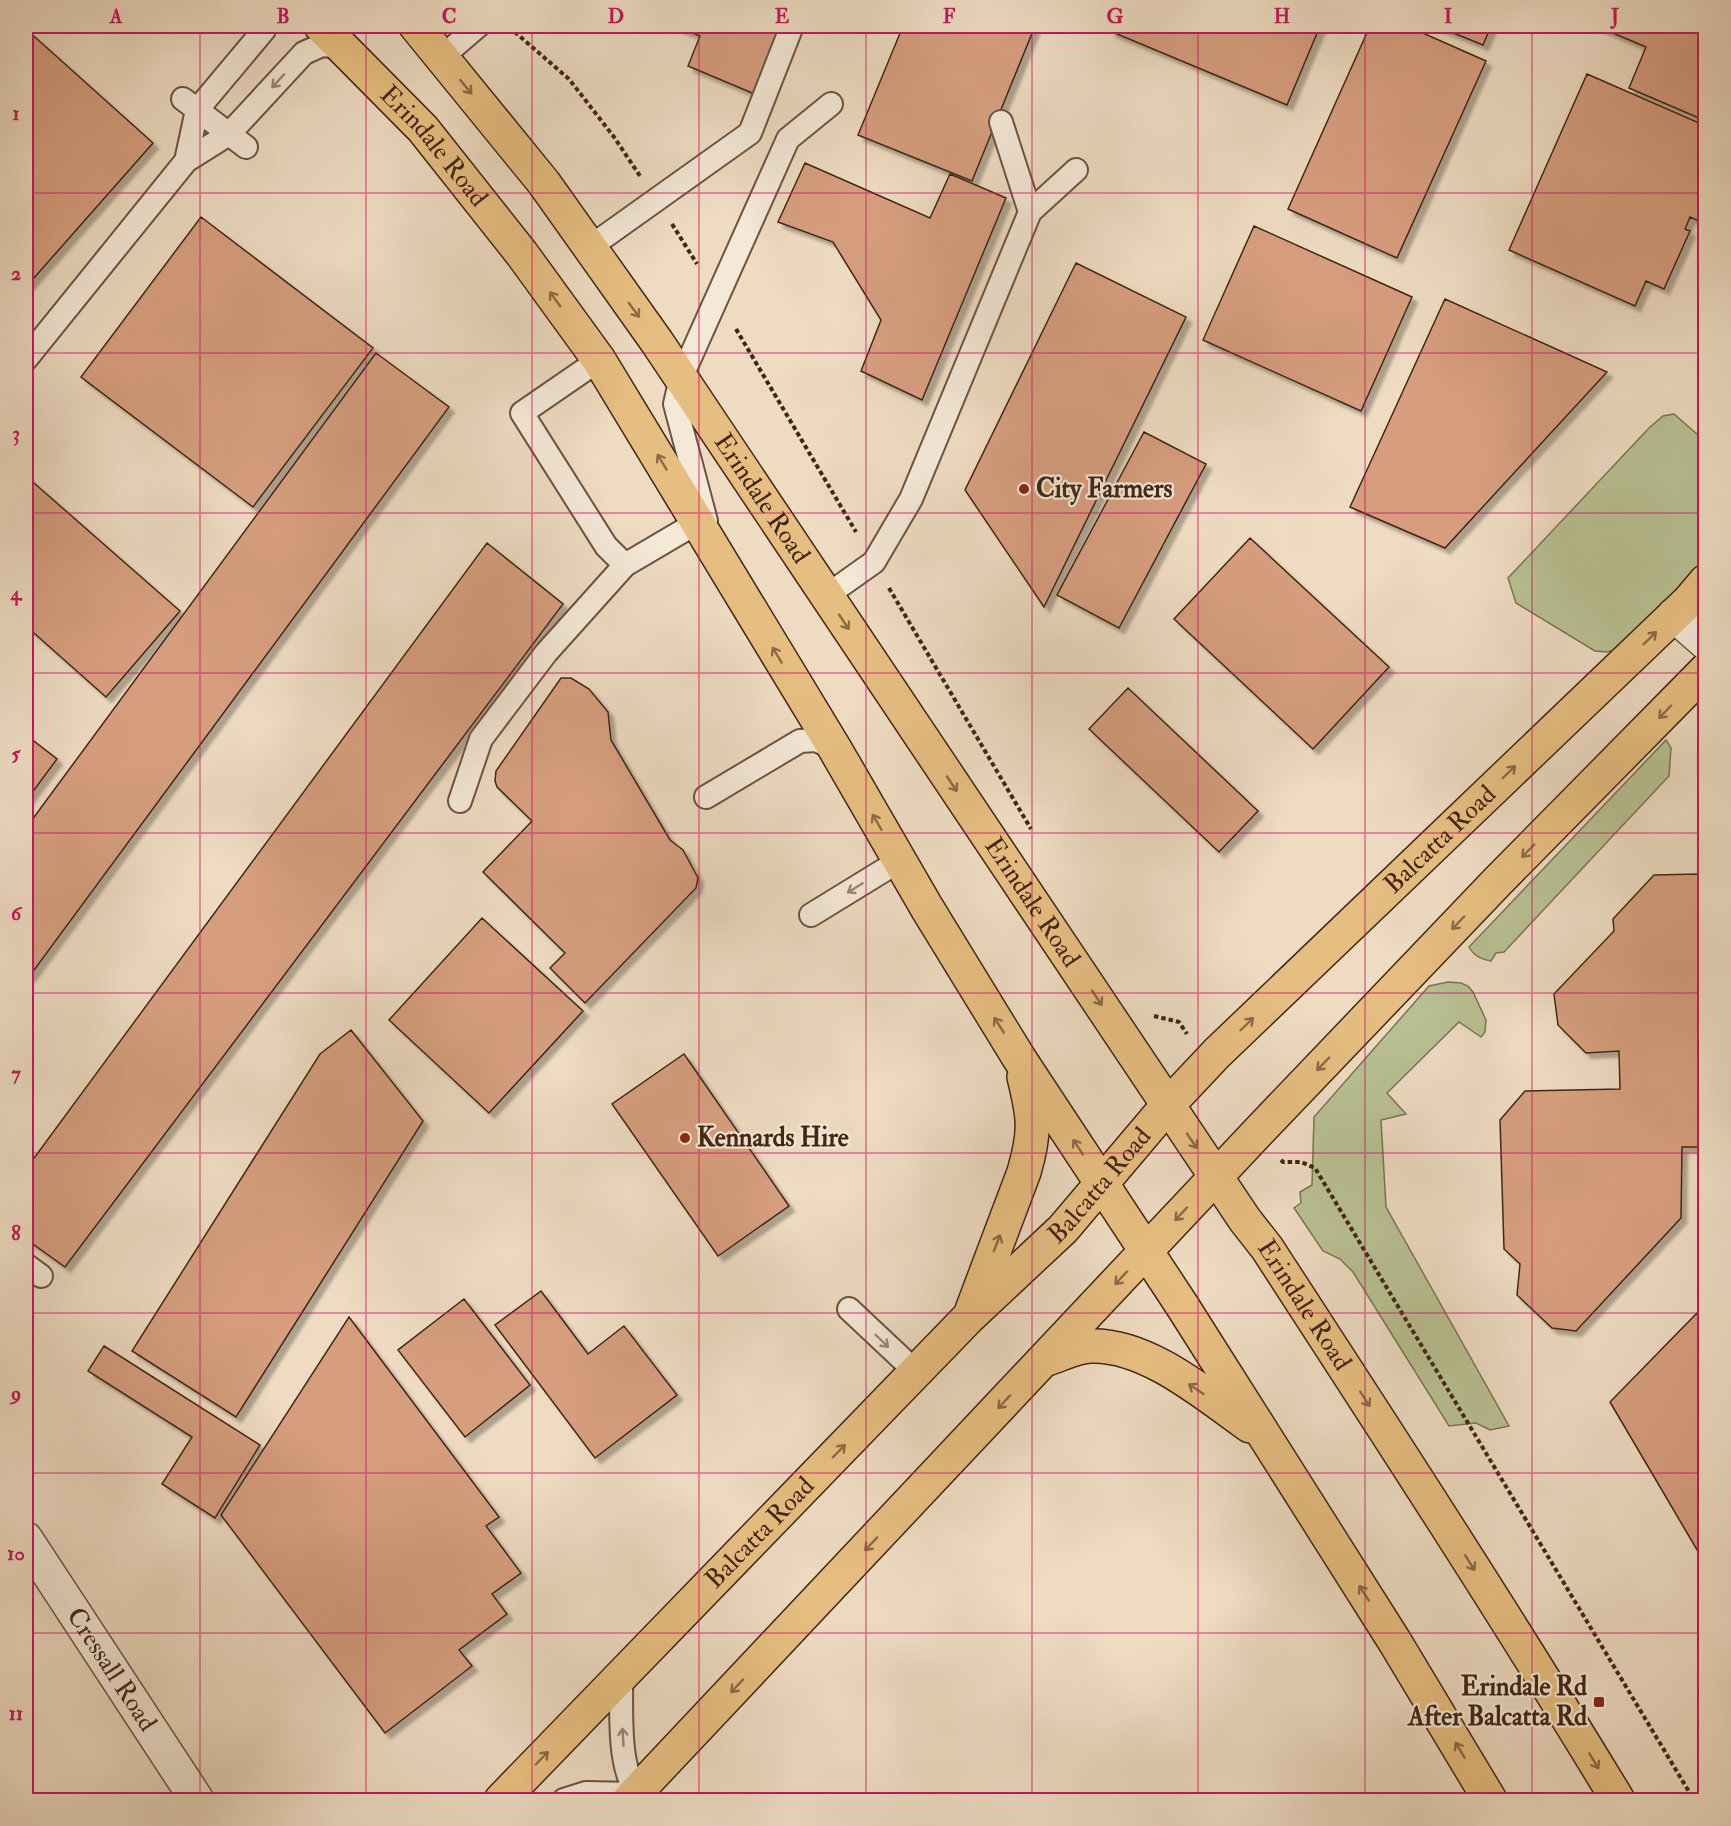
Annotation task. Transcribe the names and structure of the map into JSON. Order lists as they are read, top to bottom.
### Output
{
  "streets": {
    "main road": ["Erindale Road", "Balcatta Road"],
    "street": ["Cressall Road"]
  },
  "crossings": [
    ["Erindale Road", "Balcatta Road"]
  ],
  "places": {
    "other": ["City Farmers", "Kennards Hire"],
    "transit": ["Erindale Rd After Balcatta Rd"]
  },
  "grid": {
    "columns": [
      "A",
      "B",
      "C",
      "D",
      "E",
      "F",
      "G",
      "H",
      "I",
      "J"
    ],
    "rows": [
      "1",
      "2",
      "3",
      "4",
      "5",
      "6",
      "7",
      "8",
      "9",
      "10",
      "11"
    ]
  }
}
